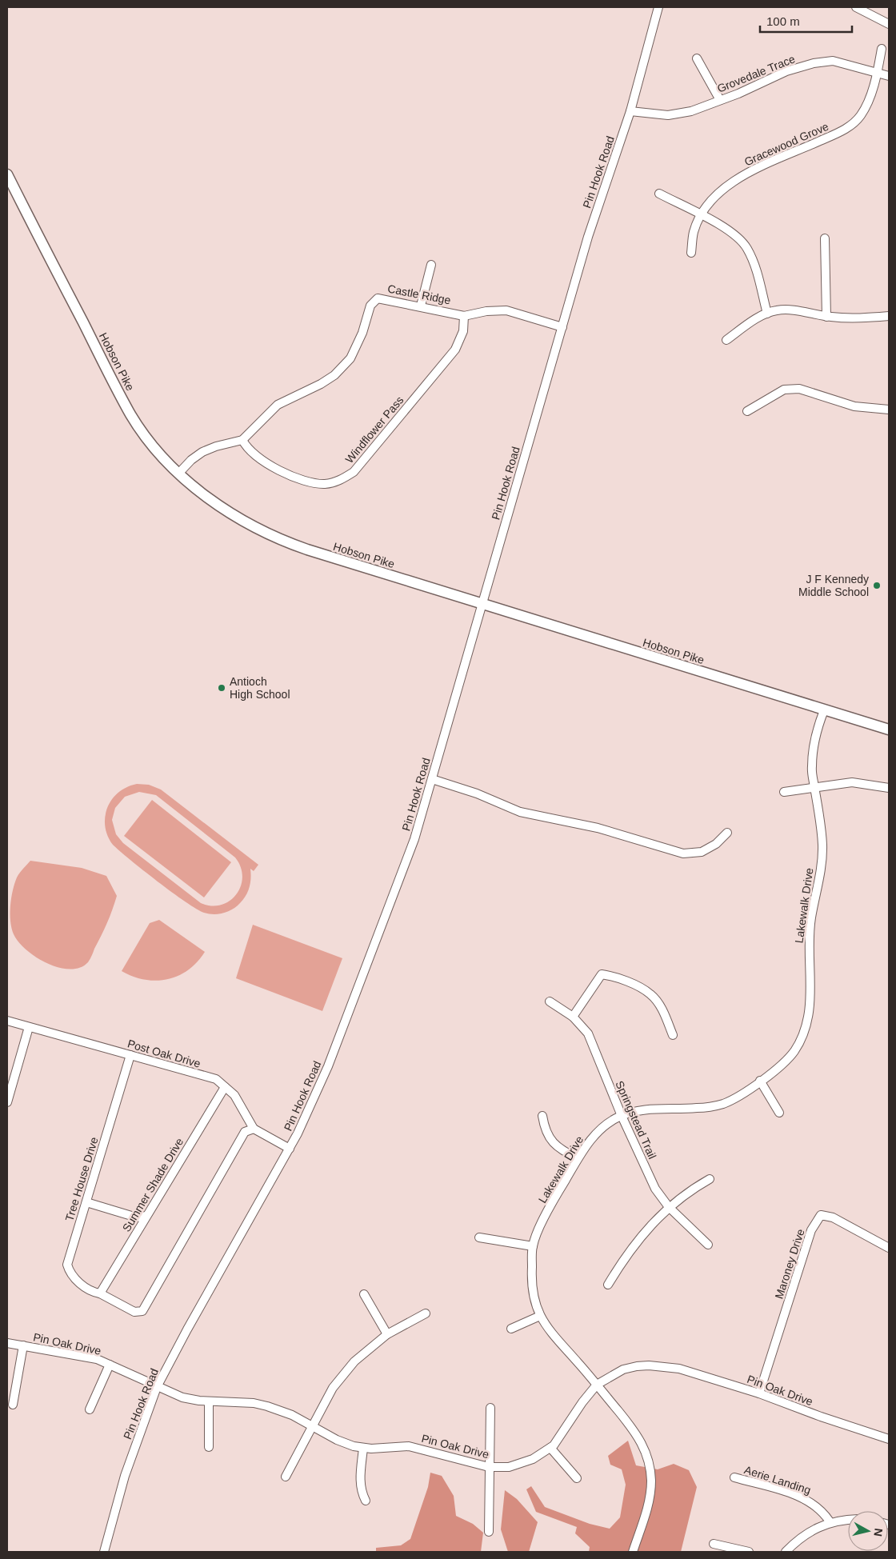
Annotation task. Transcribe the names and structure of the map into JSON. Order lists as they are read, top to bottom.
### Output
{
  "streets": {
    "main road": ["Hobson Pike"],
    "street": [
      "Grovedale Trace",
      "Gracewood Grove",
      "Pin Hook Road",
      "Castle Ridge",
      "Windflower Pass",
      "Lakewalk Drive",
      "Post Oak Drive",
      "Springstead Trail",
      "Tree House Drive",
      "Summer Shade Drive",
      "Maroney Drive",
      "Pin Oak Drive",
      "Aerie Landing"
    ]
  },
  "crossings": [
    ["Grovedale Trace", "Gracewood Grove"],
    ["Grovedale Trace", "Pin Hook Road"],
    ["Pin Hook Road", "Castle Ridge"],
    ["Pin Hook Road", "Hobson Pike"],
    ["Pin Hook Road", "Pin Oak Drive"],
    ["Castle Ridge", "Windflower Pass"],
    ["Hobson Pike", "Lakewalk Drive"],
    ["Lakewalk Drive", "Springstead Trail"],
    ["Lakewalk Drive", "Pin Oak Drive"],
    ["Post Oak Drive", "Tree House Drive"],
    ["Post Oak Drive", "Summer Shade Drive"],
    ["Tree House Drive", "Summer Shade Drive"],
    ["Maroney Drive", "Pin Oak Drive"]
  ],
  "places": ["J F Kennedy Middle School", "Antioch High School"],
  "scale_bar": "100 m",
  "north": "right"
}
